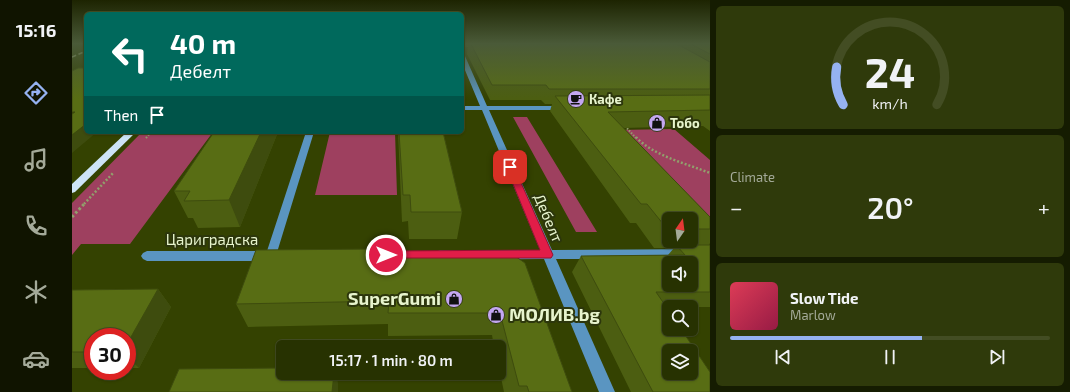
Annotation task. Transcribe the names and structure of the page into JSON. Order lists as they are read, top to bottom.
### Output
{
  "streets": {
    "street": ["Дебелт", "Цариградска"]
  },
  "places": {
    "cafe": ["Кафе"],
    "shop": ["Тобо", "SuperGumi", "МОЛИВ.bg"]
  },
  "north": "top",
  "page": {
    "tabs": "15:16",
    "turn": ["40 m", "Дебелт"],
    "then": "Then",
    "tile": "Climate",
    "heat": ["−", "20°", "+"],
    "song": ["Slow Tide", "Marlow"],
    "limit": "30",
    "trip": "15:17 · 1 min · 80 m",
    "gauge": ["24", "km/h"]
  }
}
